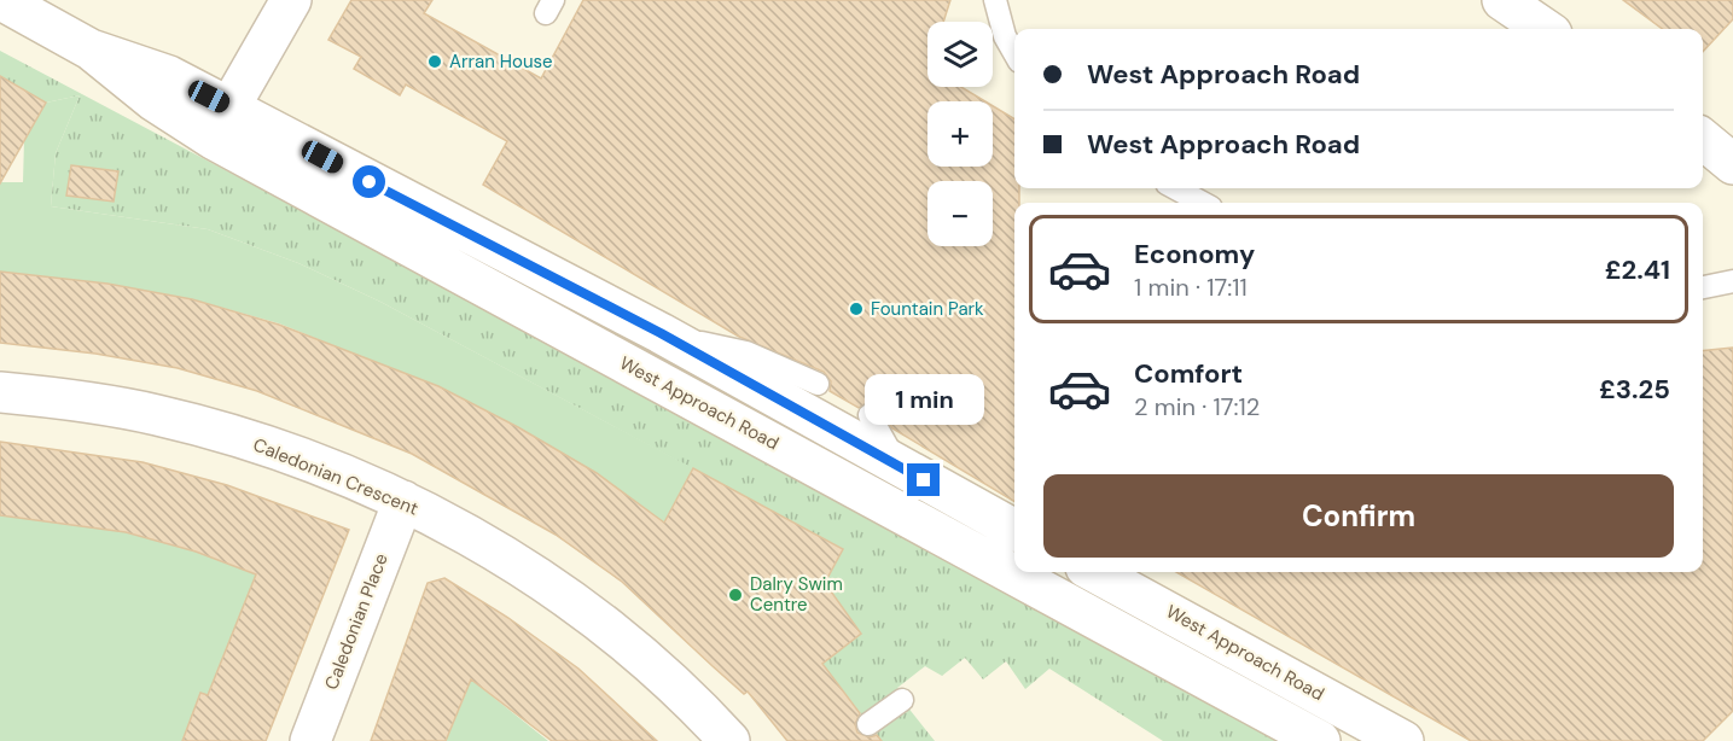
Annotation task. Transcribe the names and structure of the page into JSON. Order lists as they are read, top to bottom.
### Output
{
  "streets": {
    "street": ["West Approach Road", "Caledonian Crescent", "Caledonian Place"]
  },
  "crossings": [
    ["Caledonian Crescent", "Caledonian Place"]
  ],
  "places": ["Arran House", "Fountain Park", "Dalry Swim Centre"],
  "page": {
    "map_buttons": ["+", "−"],
    "banner": ["West Approach Road", "West Approach Road"],
    "list": [
      {
        "name": "Economy",
        "note": "1 min · 17:11",
        "value": "£2.41"
      },
      {
        "name": "Comfort",
        "note": "2 min · 17:12",
        "value": "£3.25"
      }
    ],
    "bubble": "1 min",
    "buttons": "Confirm"
  }
}
